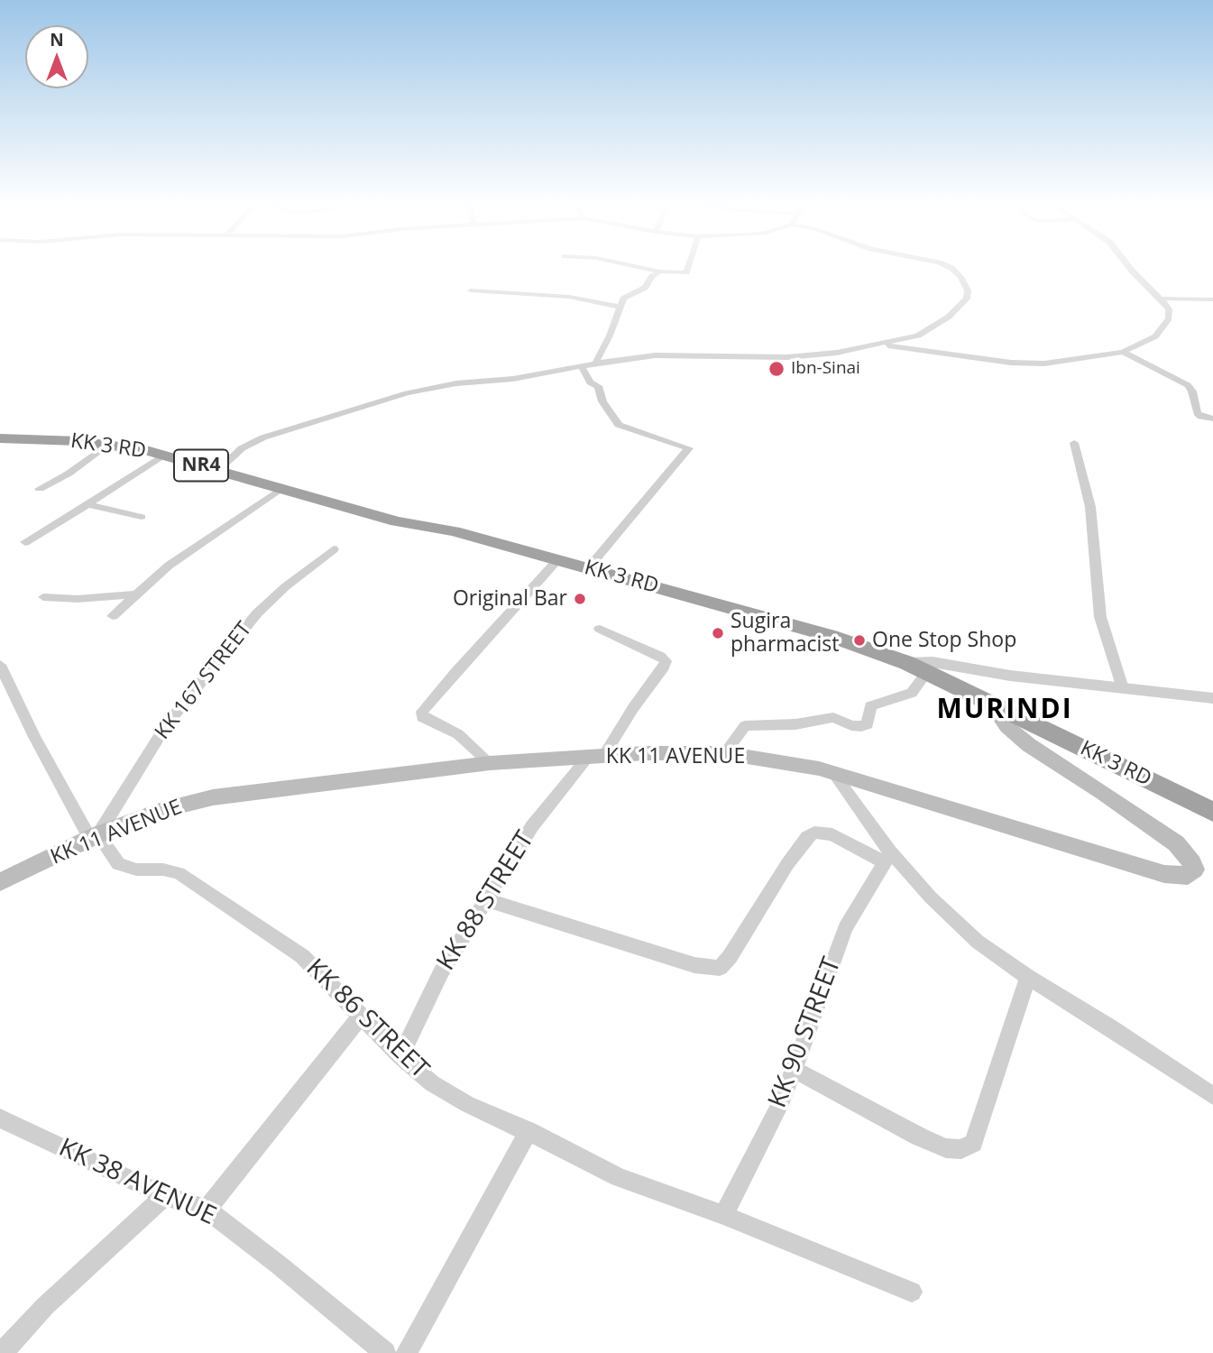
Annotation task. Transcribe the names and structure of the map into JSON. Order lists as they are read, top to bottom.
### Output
{
  "streets": {
    "highway": ["KK 3 RD", "NR4"],
    "main road": ["KK 11 AVENUE"],
    "street": [
      "KK 167 STREET",
      "KK 88 STREET",
      "KK 86 STREET",
      "KK 90 STREET",
      "KK 38 AVENUE"
    ]
  },
  "crossings": [
    ["KK 3 RD", "KK 11 AVENUE"],
    ["KK 167 STREET", "KK 11 AVENUE"],
    ["KK 167 STREET", "KK 86 STREET"],
    ["KK 11 AVENUE", "KK 88 STREET"],
    ["KK 11 AVENUE", "KK 86 STREET"],
    ["KK 88 STREET", "KK 86 STREET"],
    ["KK 86 STREET", "KK 90 STREET"]
  ],
  "districts": ["MURINDI"],
  "places": [
    "Ibn-Sinai",
    "Original Bar",
    "Sugira pharmacist",
    "One Stop Shop"
  ],
  "north": "top"
}
